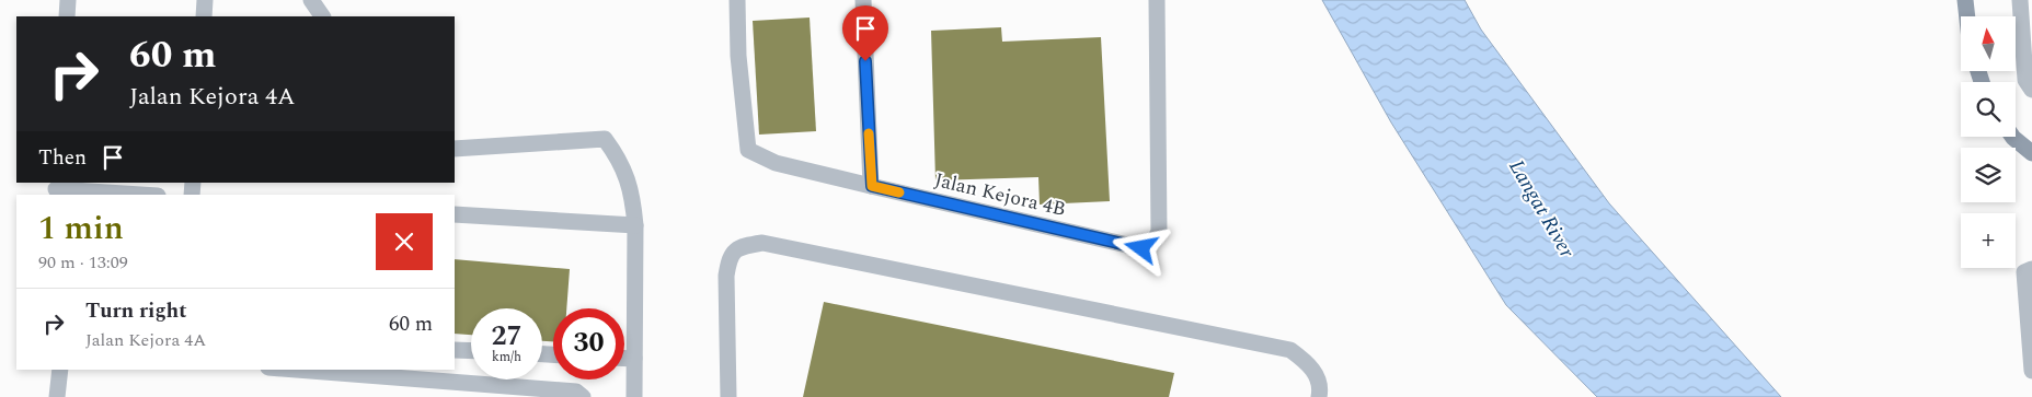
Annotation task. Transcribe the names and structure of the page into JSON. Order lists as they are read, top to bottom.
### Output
{
  "streets": {
    "street": ["Jalan Kejora 4B"]
  },
  "water": ["Langat River"],
  "north": "top",
  "page": {
    "map_buttons": "+",
    "turn": ["60 m", "Jalan Kejora 4A"],
    "then": "Then",
    "heading": ["1 min", "90 m · 13:09"],
    "list": [
      {
        "name": "Turn right",
        "note": "Jalan Kejora 4A",
        "value": "60 m"
      }
    ],
    "speed": "27 km/h",
    "limit": "30"
  }
}
